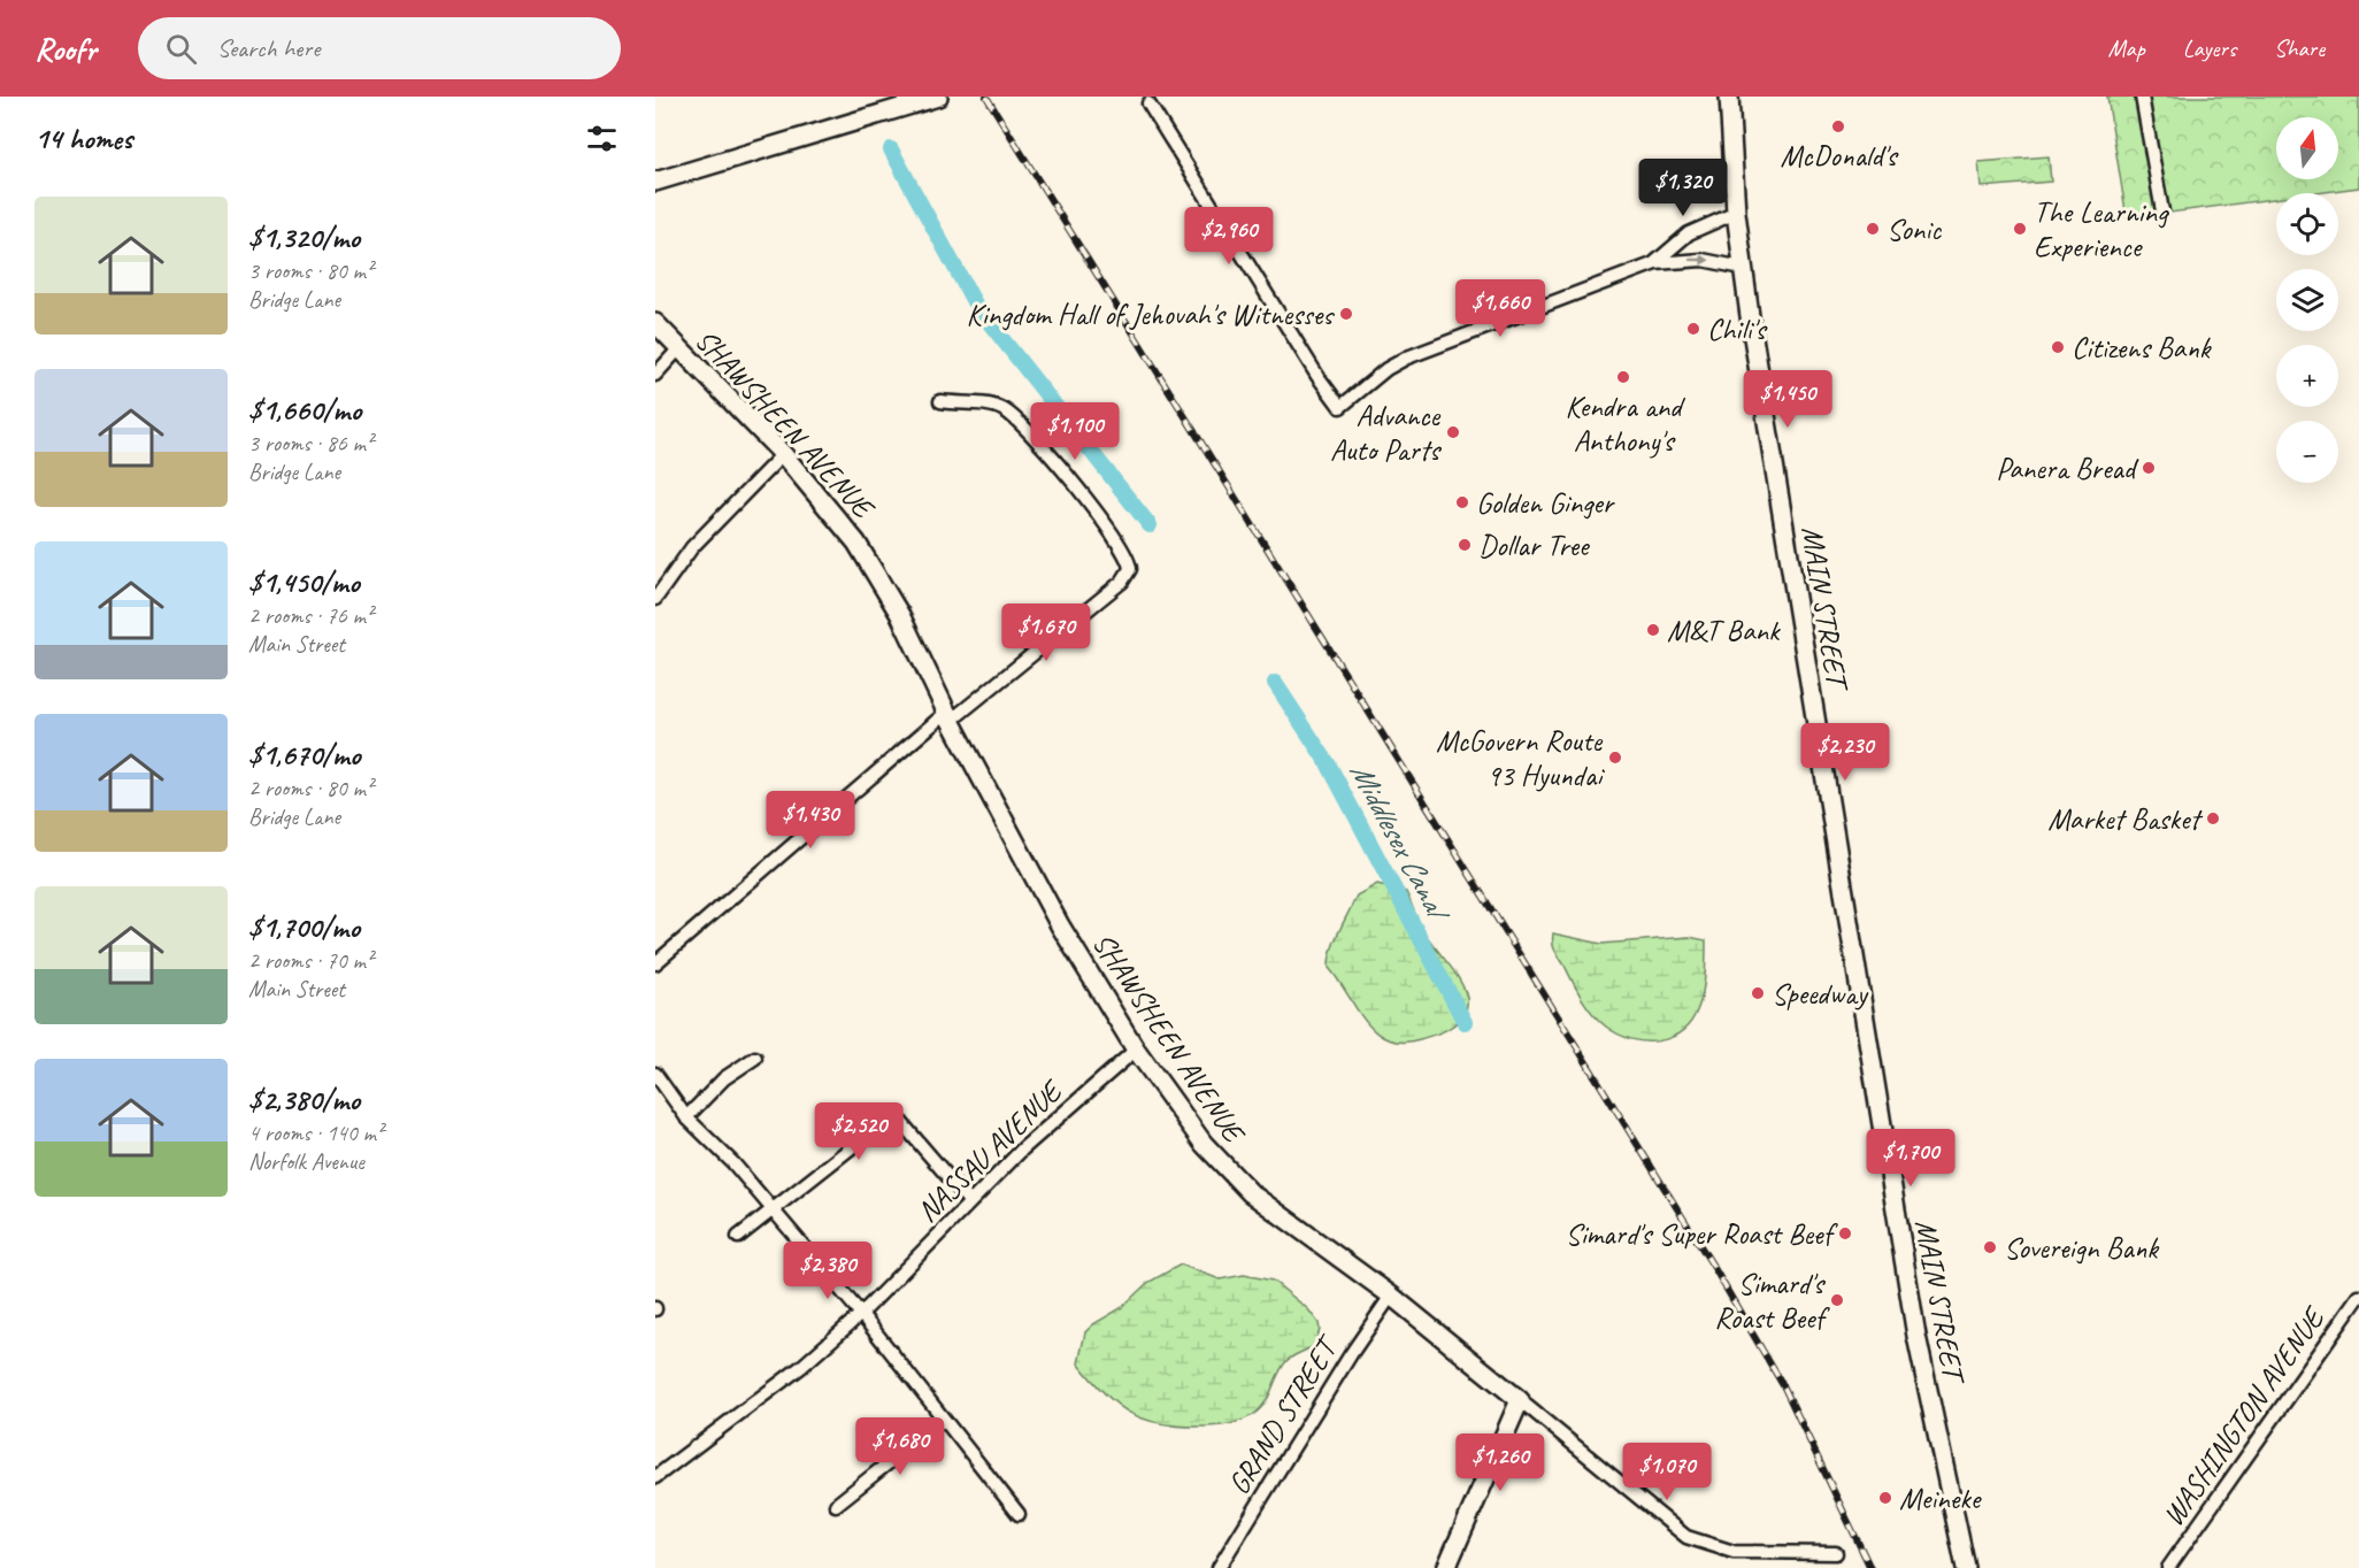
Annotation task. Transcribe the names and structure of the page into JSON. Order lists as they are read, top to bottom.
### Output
{
  "streets": {
    "main road": ["SHAWSHEEN AVENUE", "MAIN STREET"],
    "street": ["NASSAU AVENUE", "GRAND STREET", "WASHINGTON AVENUE"]
  },
  "crossings": [
    ["SHAWSHEEN AVENUE", "NASSAU AVENUE"],
    ["SHAWSHEEN AVENUE", "GRAND STREET"]
  ],
  "water": ["Middlesex Canal"],
  "places": [
    "McDonald's",
    "Sonic",
    "The Learning Experience",
    "Kingdom Hall of Jehovah's Witnesses",
    "Chili's",
    "Citizens Bank",
    "Kendra and Anthony's",
    "Advance Auto Parts",
    "Panera Bread",
    "Golden Ginger",
    "Dollar Tree",
    "M&T Bank",
    "McGovern Route 93 Hyundai",
    "Market Basket",
    "Speedway",
    "Simard's Super Roast Beef",
    "Sovereign Bank",
    "Simard's Roast Beef",
    "Meineke"
  ],
  "north": "top",
  "page": {
    "header": "Roofr",
    "search": "Search here",
    "nav": ["Map", "Layers", "Share"],
    "heading": "14 homes",
    "map_buttons": ["+", "−"],
    "price": [
      "$1,320",
      "$2,960",
      "$1,660",
      "$1,450",
      "$1,100",
      "$1,670",
      "$2,230",
      "$1,430",
      "$2,520",
      "$1,700",
      "$2,380",
      "$1,680",
      "$1,260",
      "$1,070"
    ],
    "list": [
      {
        "name": "$1,320/mo",
        "note": "3 rooms · 80 m² · Bridge Lane"
      },
      {
        "name": "$1,660/mo",
        "note": "3 rooms · 86 m² · Bridge Lane"
      },
      {
        "name": "$1,450/mo",
        "note": "2 rooms · 76 m² · Main Street"
      },
      {
        "name": "$1,670/mo",
        "note": "2 rooms · 80 m² · Bridge Lane"
      },
      {
        "name": "$1,700/mo",
        "note": "2 rooms · 70 m² · Main Street"
      },
      {
        "name": "$2,380/mo",
        "note": "4 rooms · 140 m² · Norfolk Avenue"
      }
    ]
  }
}
